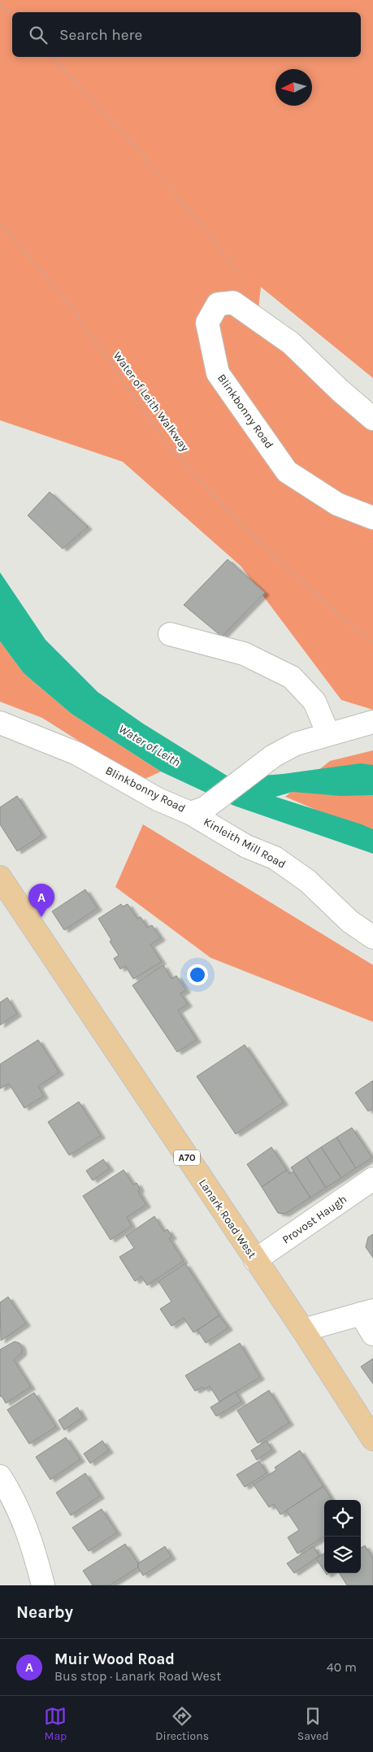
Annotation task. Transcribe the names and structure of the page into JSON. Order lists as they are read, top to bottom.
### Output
{
  "streets": {
    "main road": ["A70", "Lanark Road West"],
    "street": ["Blinkbonny Road", "Kinleith Mill Road", "Provost Haugh"],
    "path": ["Water of Leith Walkway"]
  },
  "crossings": [
    ["Blinkbonny Road", "Kinleith Mill Road"],
    ["Lanark Road West", "Provost Haugh"]
  ],
  "water": ["Water of Leith"],
  "north": "left",
  "page": {
    "search": "Search here",
    "pins": "A",
    "heading": "Nearby",
    "list": [
      {
        "mark": "A",
        "name": "Muir Wood Road",
        "note": "Bus stop · Lanark Road West",
        "value": "40 m"
      }
    ],
    "nav": ["Map", "Directions", "Saved"]
  }
}
